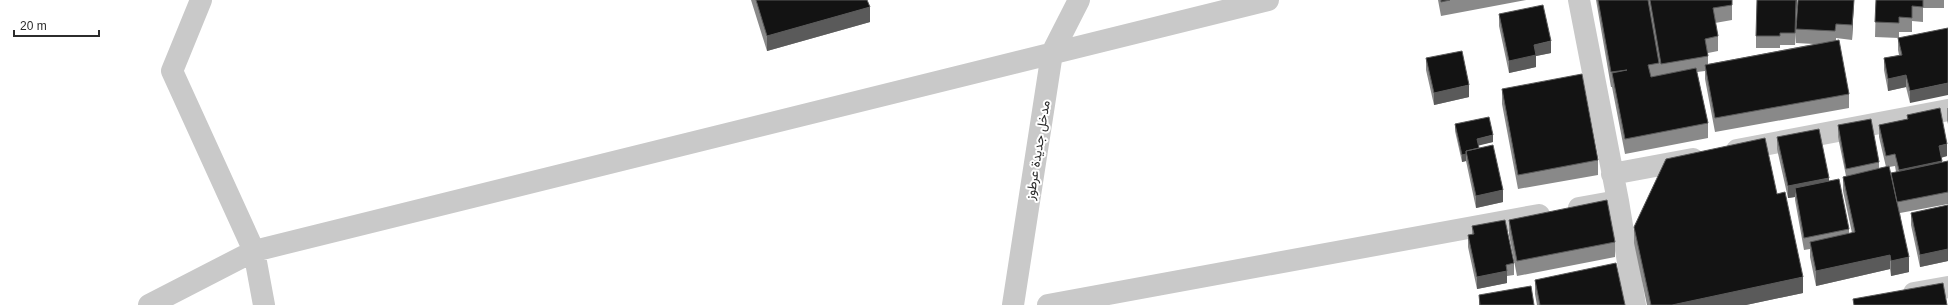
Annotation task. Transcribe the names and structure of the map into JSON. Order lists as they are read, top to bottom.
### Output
{
  "streets": {
    "street": ["مدخل جديدة عرطوز"]
  },
  "scale_bar": "20 m"
}
